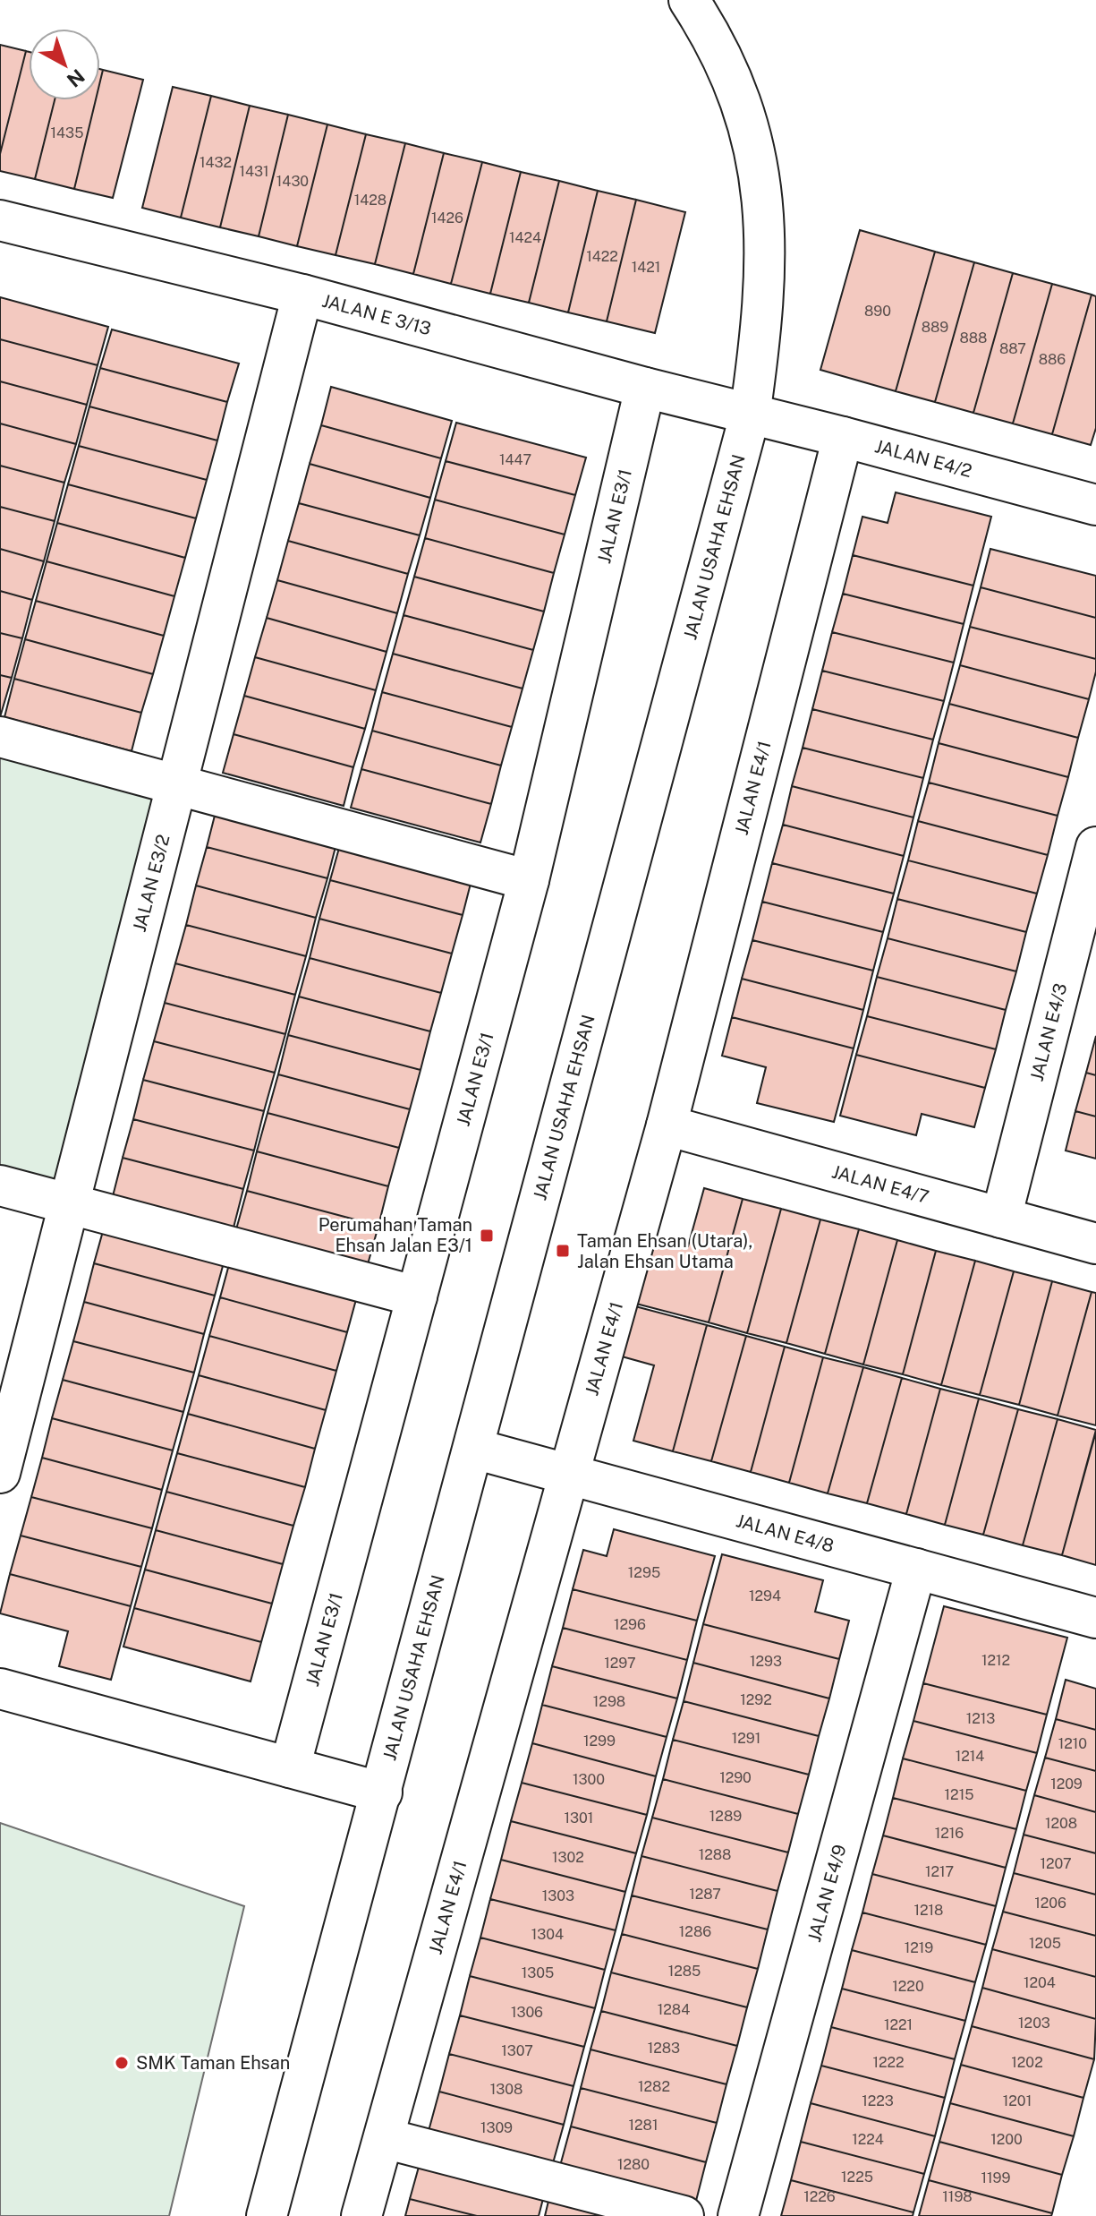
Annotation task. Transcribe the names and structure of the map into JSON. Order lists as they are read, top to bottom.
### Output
{
  "streets": {
    "street": [
      "JALAN E 3/13",
      "JALAN E4/2",
      "JALAN E3/1",
      "JALAN USAHA EHSAN",
      "JALAN E4/1",
      "JALAN E3/2",
      "JALAN E4/3",
      "JALAN E4/7",
      "JALAN E4/8",
      "JALAN E4/9"
    ]
  },
  "crossings": [
    ["JALAN E 3/13", "JALAN E4/2"],
    ["JALAN E 3/13", "JALAN E3/1"],
    ["JALAN E 3/13", "JALAN USAHA EHSAN"],
    ["JALAN E 3/13", "JALAN E3/2"],
    ["JALAN E4/2", "JALAN USAHA EHSAN"],
    ["JALAN E4/2", "JALAN E4/1"],
    ["JALAN USAHA EHSAN", "JALAN E4/8"],
    ["JALAN E4/1", "JALAN E4/7"],
    ["JALAN E4/1", "JALAN E4/8"],
    ["JALAN E4/3", "JALAN E4/7"],
    ["JALAN E4/8", "JALAN E4/9"]
  ],
  "places": {
    "transit": ["Perumahan Taman Ehsan Jalan E3/1", "Taman Ehsan (Utara), Jalan Ehsan Utama"],
    "other": ["SMK Taman Ehsan"]
  },
  "house_numbers": [
    "1435",
    "1432",
    "1431",
    "1430",
    "1428",
    "1426",
    "1424",
    "1422",
    "1421",
    "890",
    "889",
    "888",
    "887",
    "886",
    "1447",
    "1295",
    "1294",
    "1296",
    "1212",
    "1293",
    "1297",
    "1292",
    "1298",
    "1213",
    "1291",
    "1299",
    "1210",
    "1214",
    "1290",
    "1300",
    "1209",
    "1215",
    "1289",
    "1301",
    "1208",
    "1216",
    "1288",
    "1302",
    "1207",
    "1217",
    "1287",
    "1303",
    "1206",
    "1218",
    "1286",
    "1304",
    "1205",
    "1219",
    "1285",
    "1305",
    "1204",
    "1220",
    "1284",
    "1306",
    "1203",
    "1221",
    "1283",
    "1307",
    "1222",
    "1202",
    "1282",
    "1308",
    "1223",
    "1201",
    "1281",
    "1309",
    "1224",
    "1200",
    "1280",
    "1225",
    "1199",
    "1226",
    "1198"
  ],
  "north": "bottom right"
}
